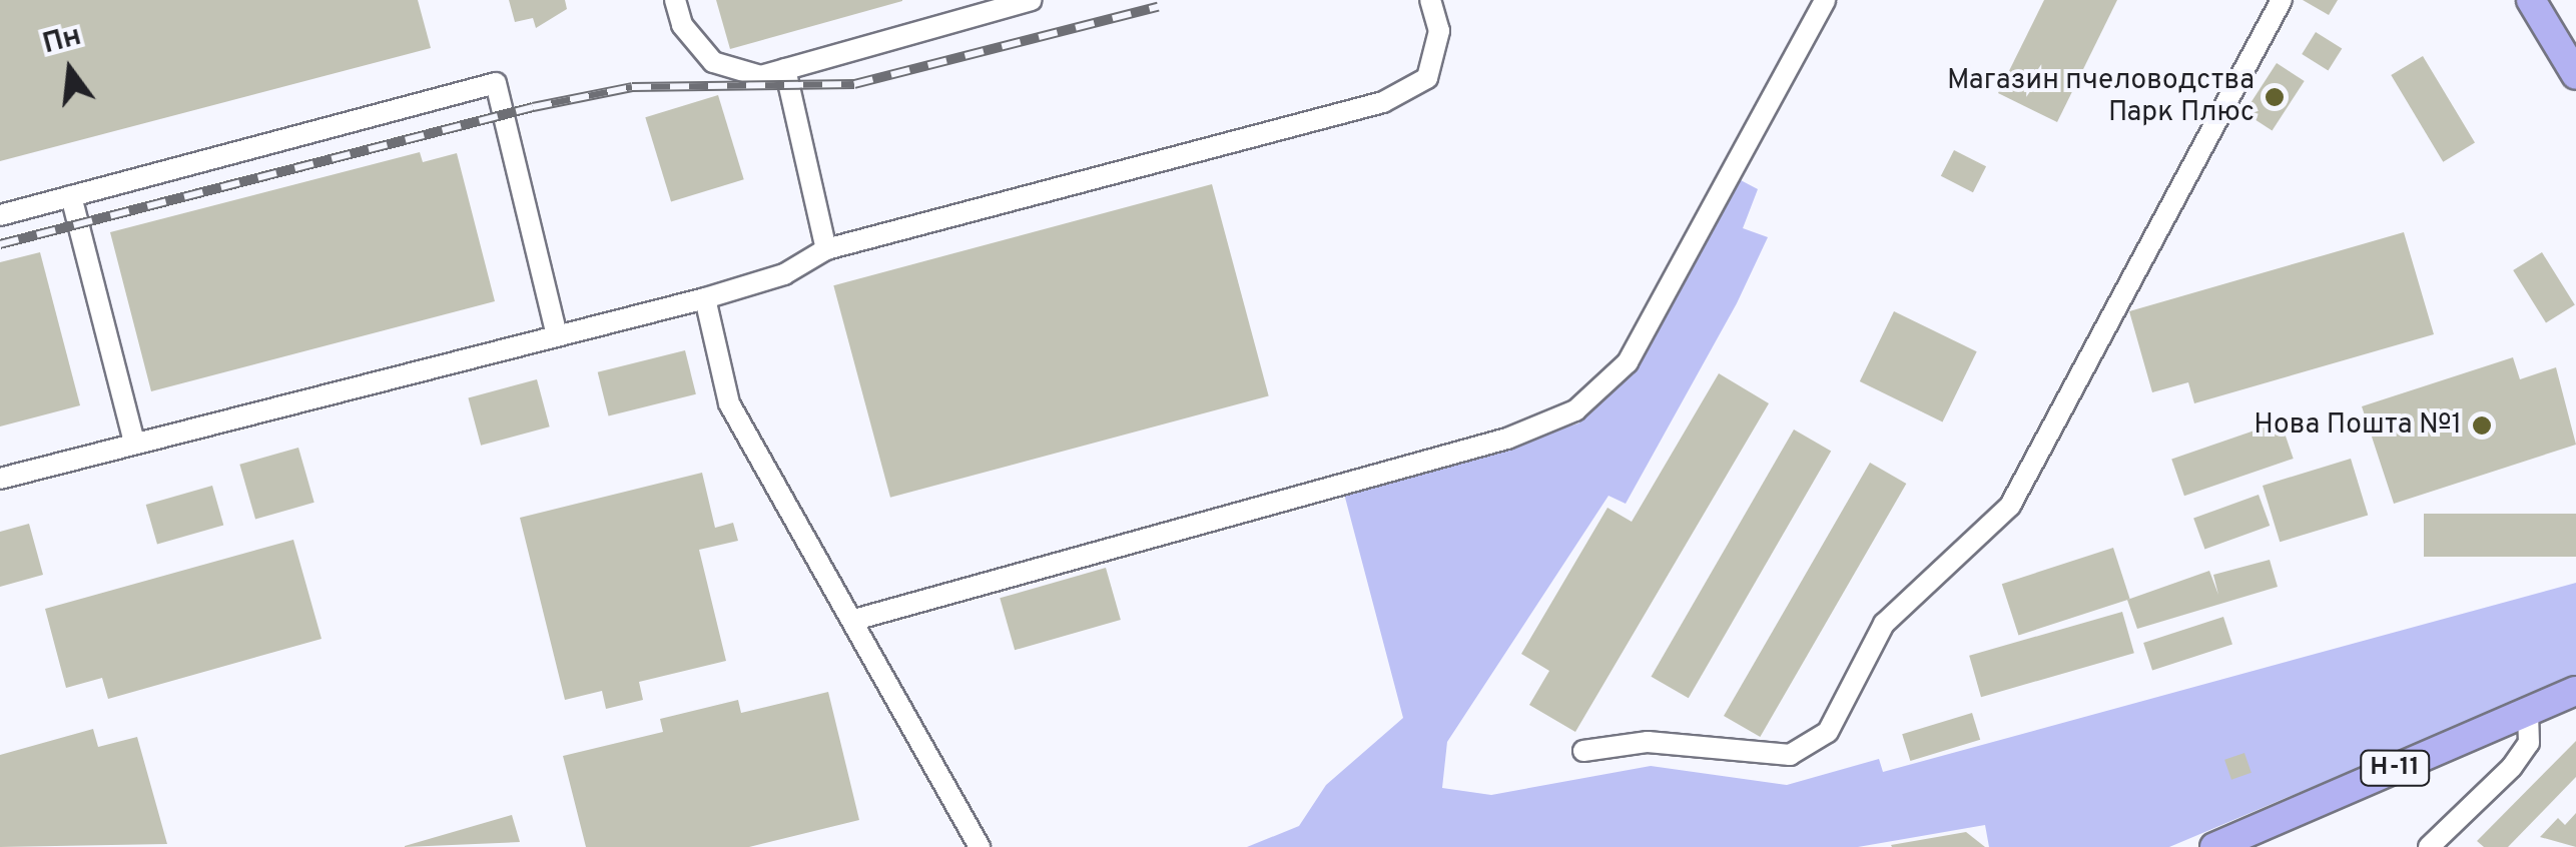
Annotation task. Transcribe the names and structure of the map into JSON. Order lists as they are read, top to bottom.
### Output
{
  "streets": {
    "main road": ["Н-11"]
  },
  "places": ["Магазин пчеловодства Парк Плюс", "Нова Пошта №1"],
  "north": "top"
}
